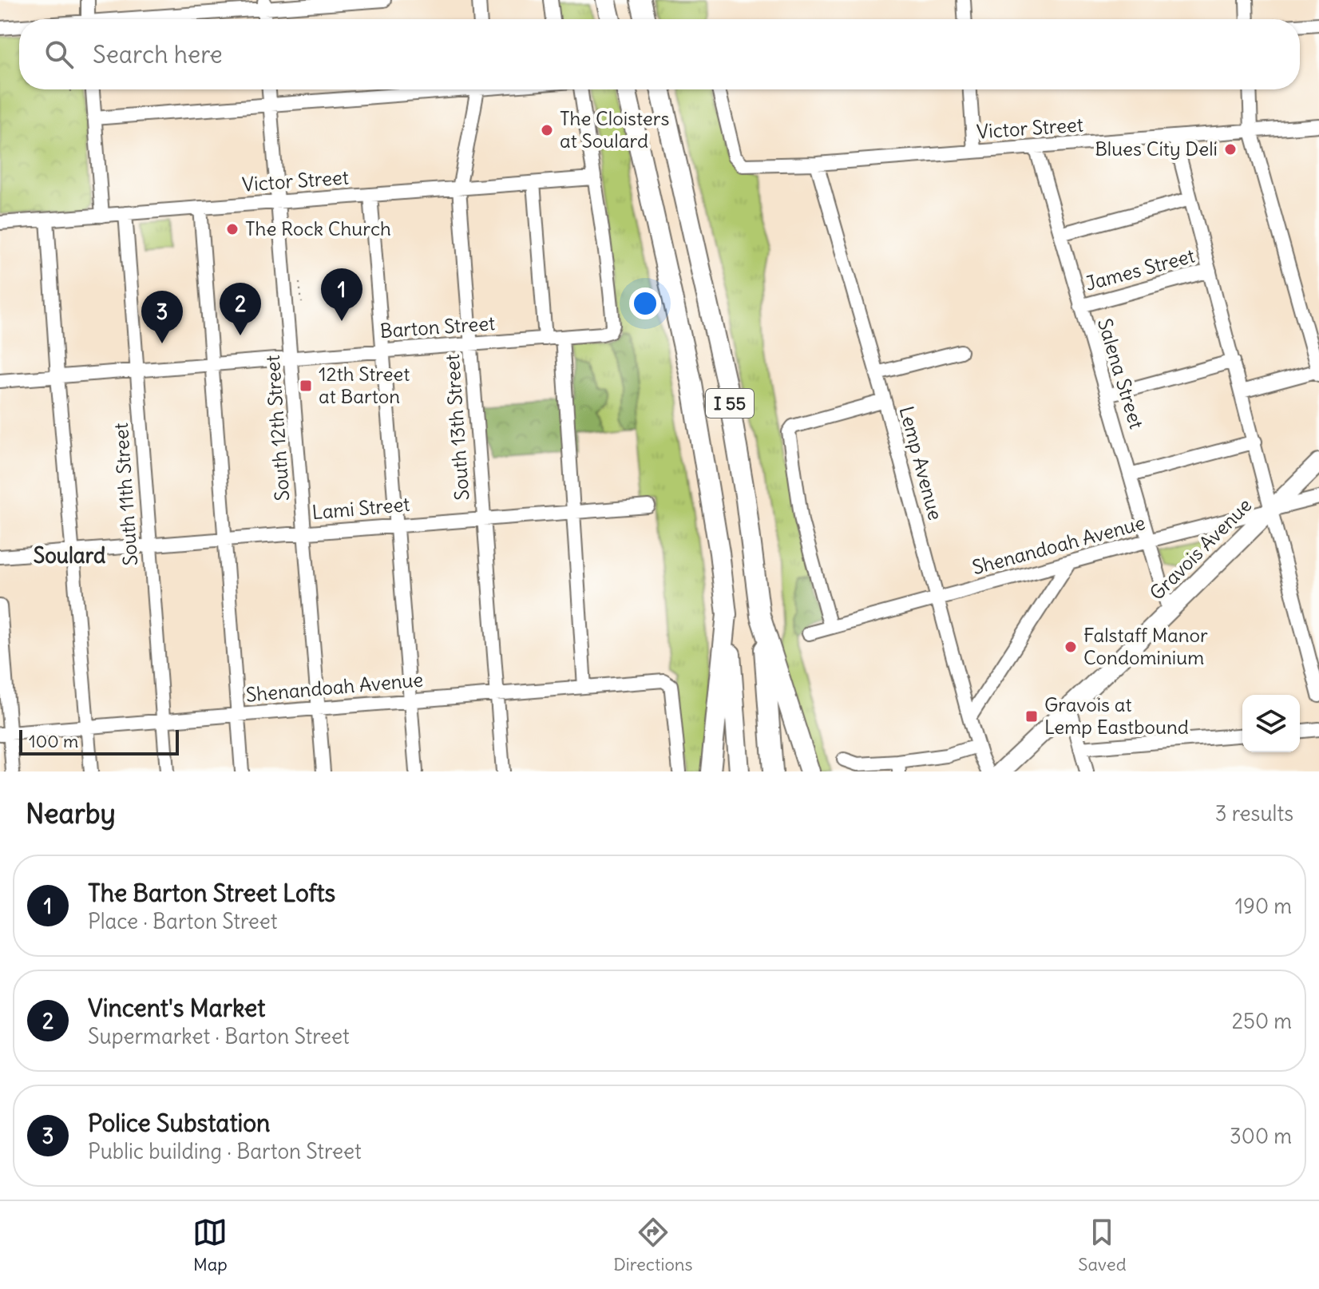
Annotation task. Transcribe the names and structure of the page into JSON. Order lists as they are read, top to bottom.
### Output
{
  "streets": {
    "highway": ["I 55"],
    "main road": ["Gravois Avenue"],
    "street": [
      "Victor Street",
      "James Street",
      "Barton Street",
      "Salena Street",
      "South 13th Street",
      "South 12th Street",
      "Lemp Avenue",
      "South 11th Street",
      "Lami Street",
      "Shenandoah Avenue"
    ]
  },
  "crossings": [
    ["Victor Street", "Barton Street"],
    ["Victor Street", "Salena Street"],
    ["Victor Street", "South 13th Street"],
    ["Victor Street", "South 12th Street"],
    ["Victor Street", "Lemp Avenue"],
    ["Victor Street", "South 11th Street"],
    ["James Street", "Salena Street"],
    ["Barton Street", "South 13th Street"],
    ["Barton Street", "South 12th Street"],
    ["Barton Street", "South 11th Street"],
    ["Salena Street", "Shenandoah Avenue"],
    ["Salena Street", "Gravois Avenue"],
    ["South 13th Street", "Lami Street"],
    ["South 13th Street", "Shenandoah Avenue"],
    ["South 12th Street", "Lami Street"],
    ["South 12th Street", "Shenandoah Avenue"],
    ["Lemp Avenue", "Shenandoah Avenue"],
    ["South 11th Street", "Lami Street"],
    ["South 11th Street", "Shenandoah Avenue"],
    ["Shenandoah Avenue", "Gravois Avenue"]
  ],
  "districts": ["Soulard"],
  "places": {
    "other": [
      "The Cloisters at Soulard",
      "Blues City Deli",
      "The Rock Church",
      "Falstaff Manor Condominium"
    ],
    "transit": ["12th Street at Barton", "Gravois at Lemp Eastbound"]
  },
  "scale_bar": "100 m",
  "page": {
    "search": "Search here",
    "pins": ["1", "2", "3"],
    "scale": "100 m",
    "heading": ["Nearby", "3 results"],
    "list": [
      {
        "mark": "1",
        "name": "The Barton Street Lofts",
        "note": "Place · Barton Street",
        "value": "190 m"
      },
      {
        "mark": "2",
        "name": "Vincent's Market",
        "note": "Supermarket · Barton Street",
        "value": "250 m"
      },
      {
        "mark": "3",
        "name": "Police Substation",
        "note": "Public building · Barton Street",
        "value": "300 m"
      }
    ],
    "nav": ["Map", "Directions", "Saved"]
  }
}
